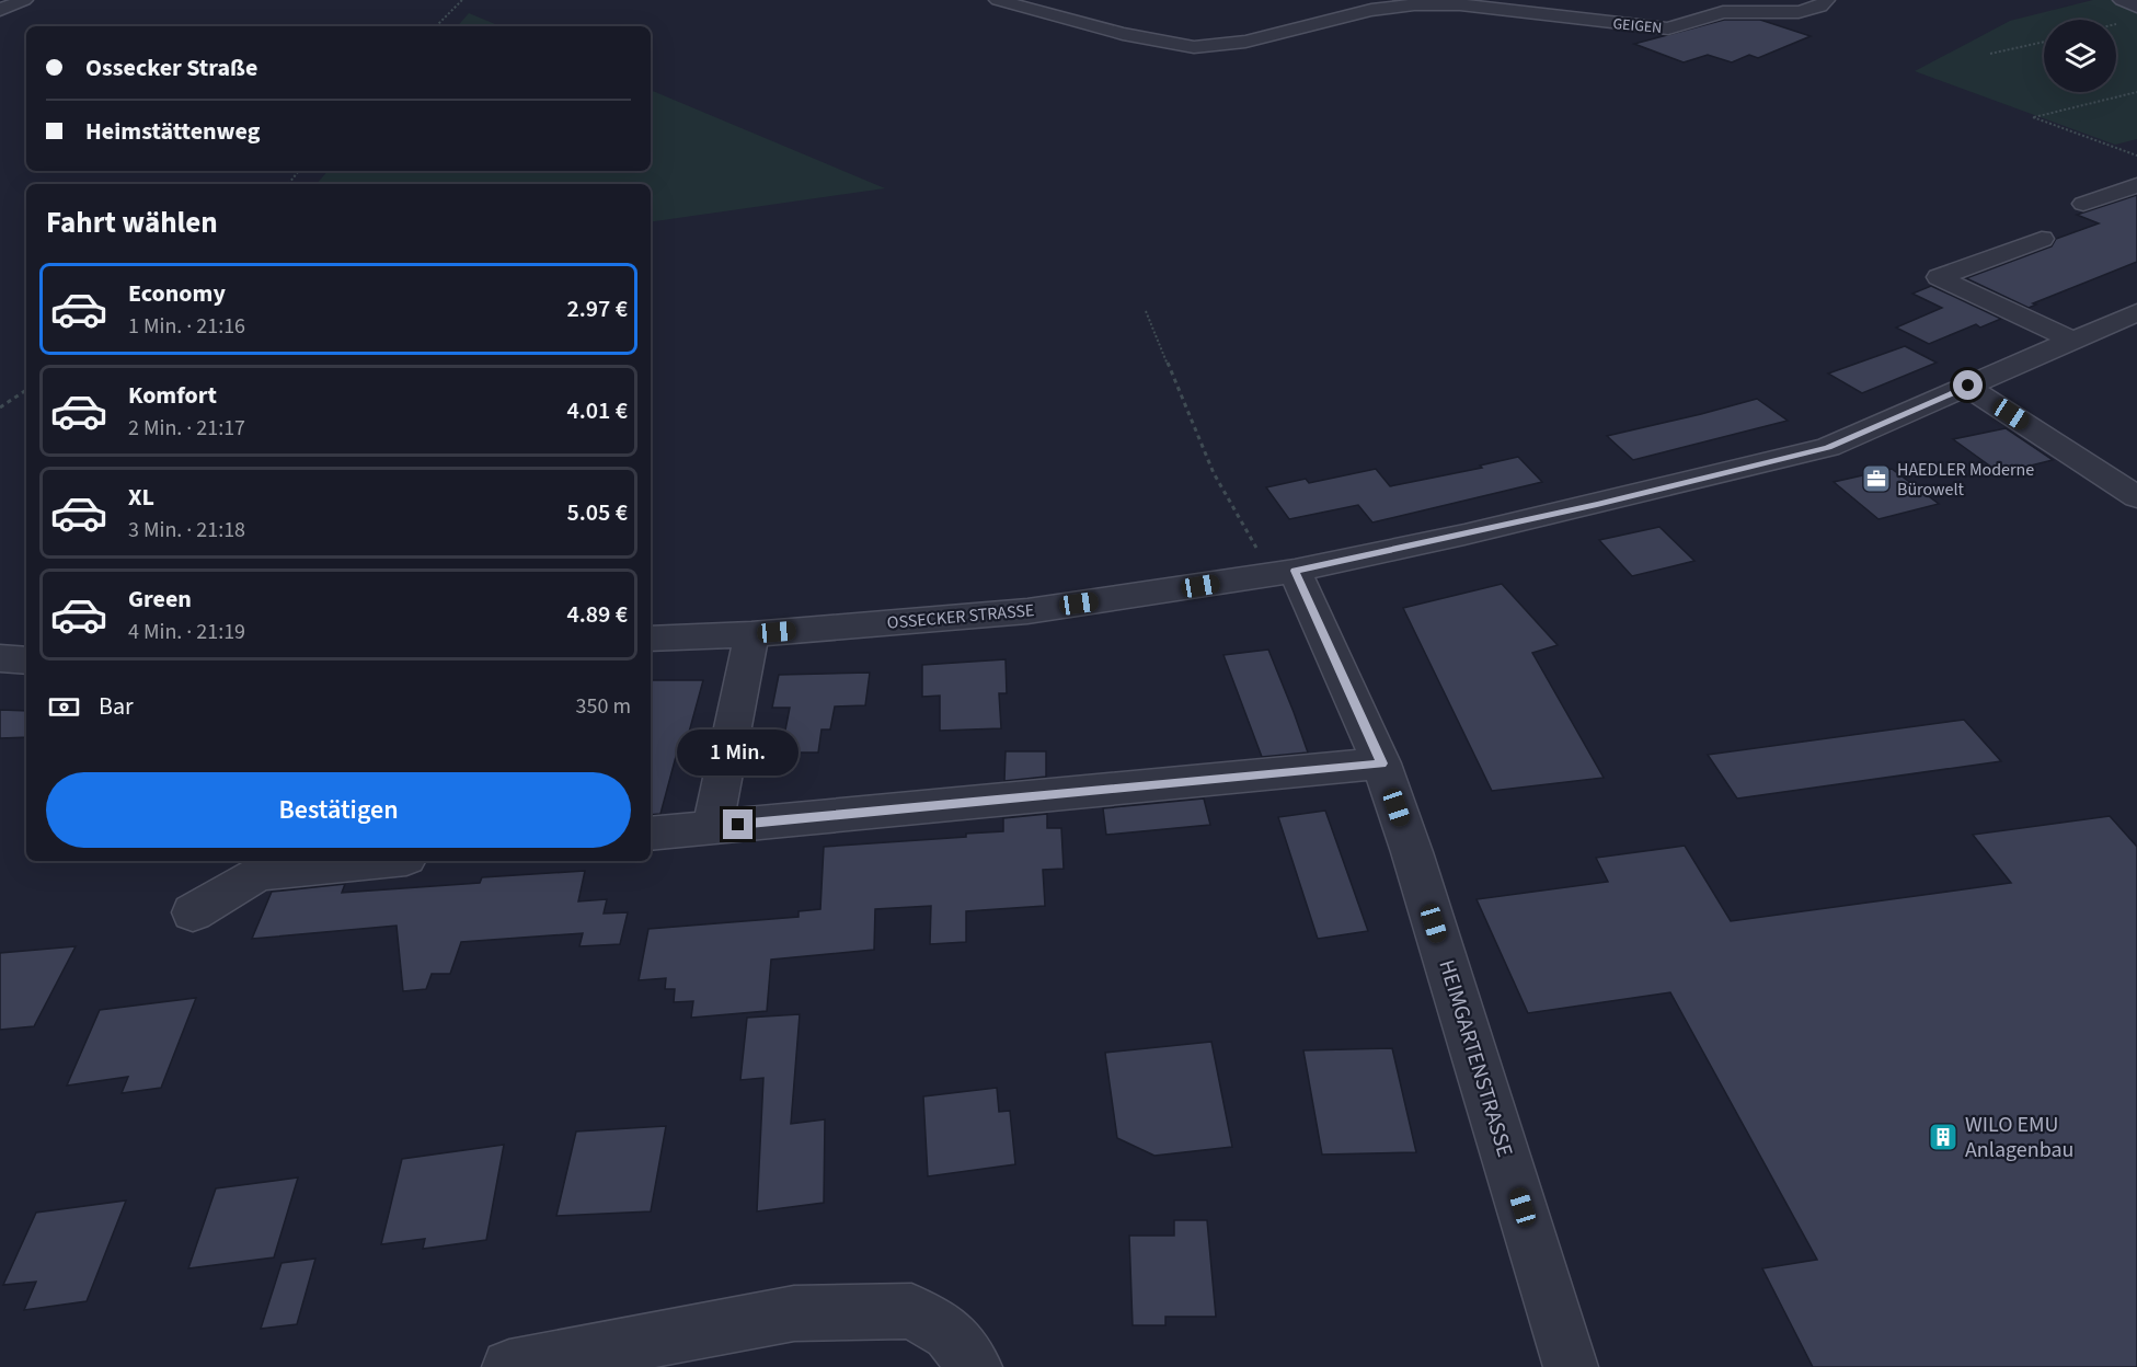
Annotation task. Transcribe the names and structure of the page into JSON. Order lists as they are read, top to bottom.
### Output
{
  "streets": {
    "street": ["GEIGEN", "OSSECKER STRASSE", "HEIMGARTENSTRASSE"]
  },
  "crossings": [
    ["OSSECKER STRASSE", "HEIMGARTENSTRASSE"]
  ],
  "places": {
    "office": ["HAEDLER Moderne Bürowelt"],
    "building": ["WILO EMU Anlagenbau"]
  },
  "page": {
    "banner": ["Ossecker Straße", "Heimstättenweg"],
    "heading": "Fahrt wählen",
    "list": [
      {
        "name": "Economy",
        "note": "1 Min. · 21:16",
        "value": "2.97 €"
      },
      {
        "name": "Komfort",
        "note": "2 Min. · 21:17",
        "value": "4.01 €"
      },
      {
        "name": "XL",
        "note": "3 Min. · 21:18",
        "value": "5.05 €"
      },
      {
        "name": "Green",
        "note": "4 Min. · 21:19",
        "value": "4.89 €"
      }
    ],
    "pay": ["Bar", "350 m"],
    "bubble": "1 Min.",
    "buttons": "Bestätigen"
  }
}
